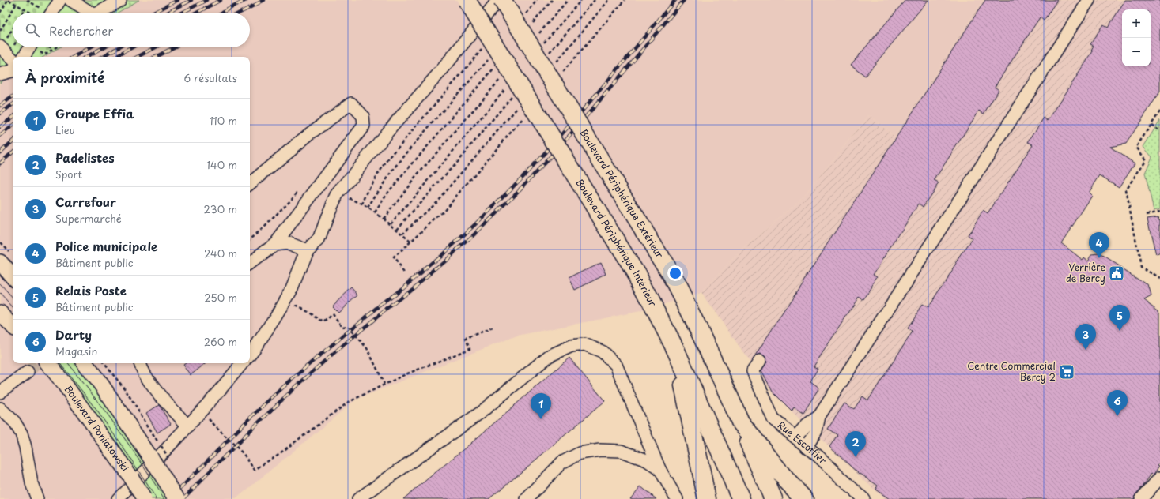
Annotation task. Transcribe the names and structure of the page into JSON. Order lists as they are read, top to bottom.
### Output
{
  "streets": {
    "highway": ["Boulevard Périphérique Extérieur", "Boulevard Périphérique Intérieur"],
    "main road": ["Boulevard Poniatowski"],
    "lane": ["Rue Escoffier"]
  },
  "places": {
    "public building": ["Verrière de Bercy"],
    "supermarket": ["Centre Commercial Bercy 2"]
  },
  "page": {
    "map_buttons": ["+", "−"],
    "search": "Rechercher",
    "heading": ["À proximité", "6 résultats"],
    "list": [
      {
        "mark": "1",
        "name": "Groupe Effia",
        "note": "Lieu",
        "value": "110 m"
      },
      {
        "mark": "2",
        "name": "Padelistes",
        "note": "Sport",
        "value": "140 m"
      },
      {
        "mark": "3",
        "name": "Carrefour",
        "note": "Supermarché",
        "value": "230 m"
      },
      {
        "mark": "4",
        "name": "Police municipale",
        "note": "Bâtiment public",
        "value": "240 m"
      },
      {
        "mark": "5",
        "name": "Relais Poste",
        "note": "Bâtiment public",
        "value": "250 m"
      },
      {
        "mark": "6",
        "name": "Darty",
        "note": "Magasin",
        "value": "260 m"
      }
    ],
    "pins": [
      "4",
      "5",
      "3",
      "6",
      "1",
      "2"
    ]
  }
}
